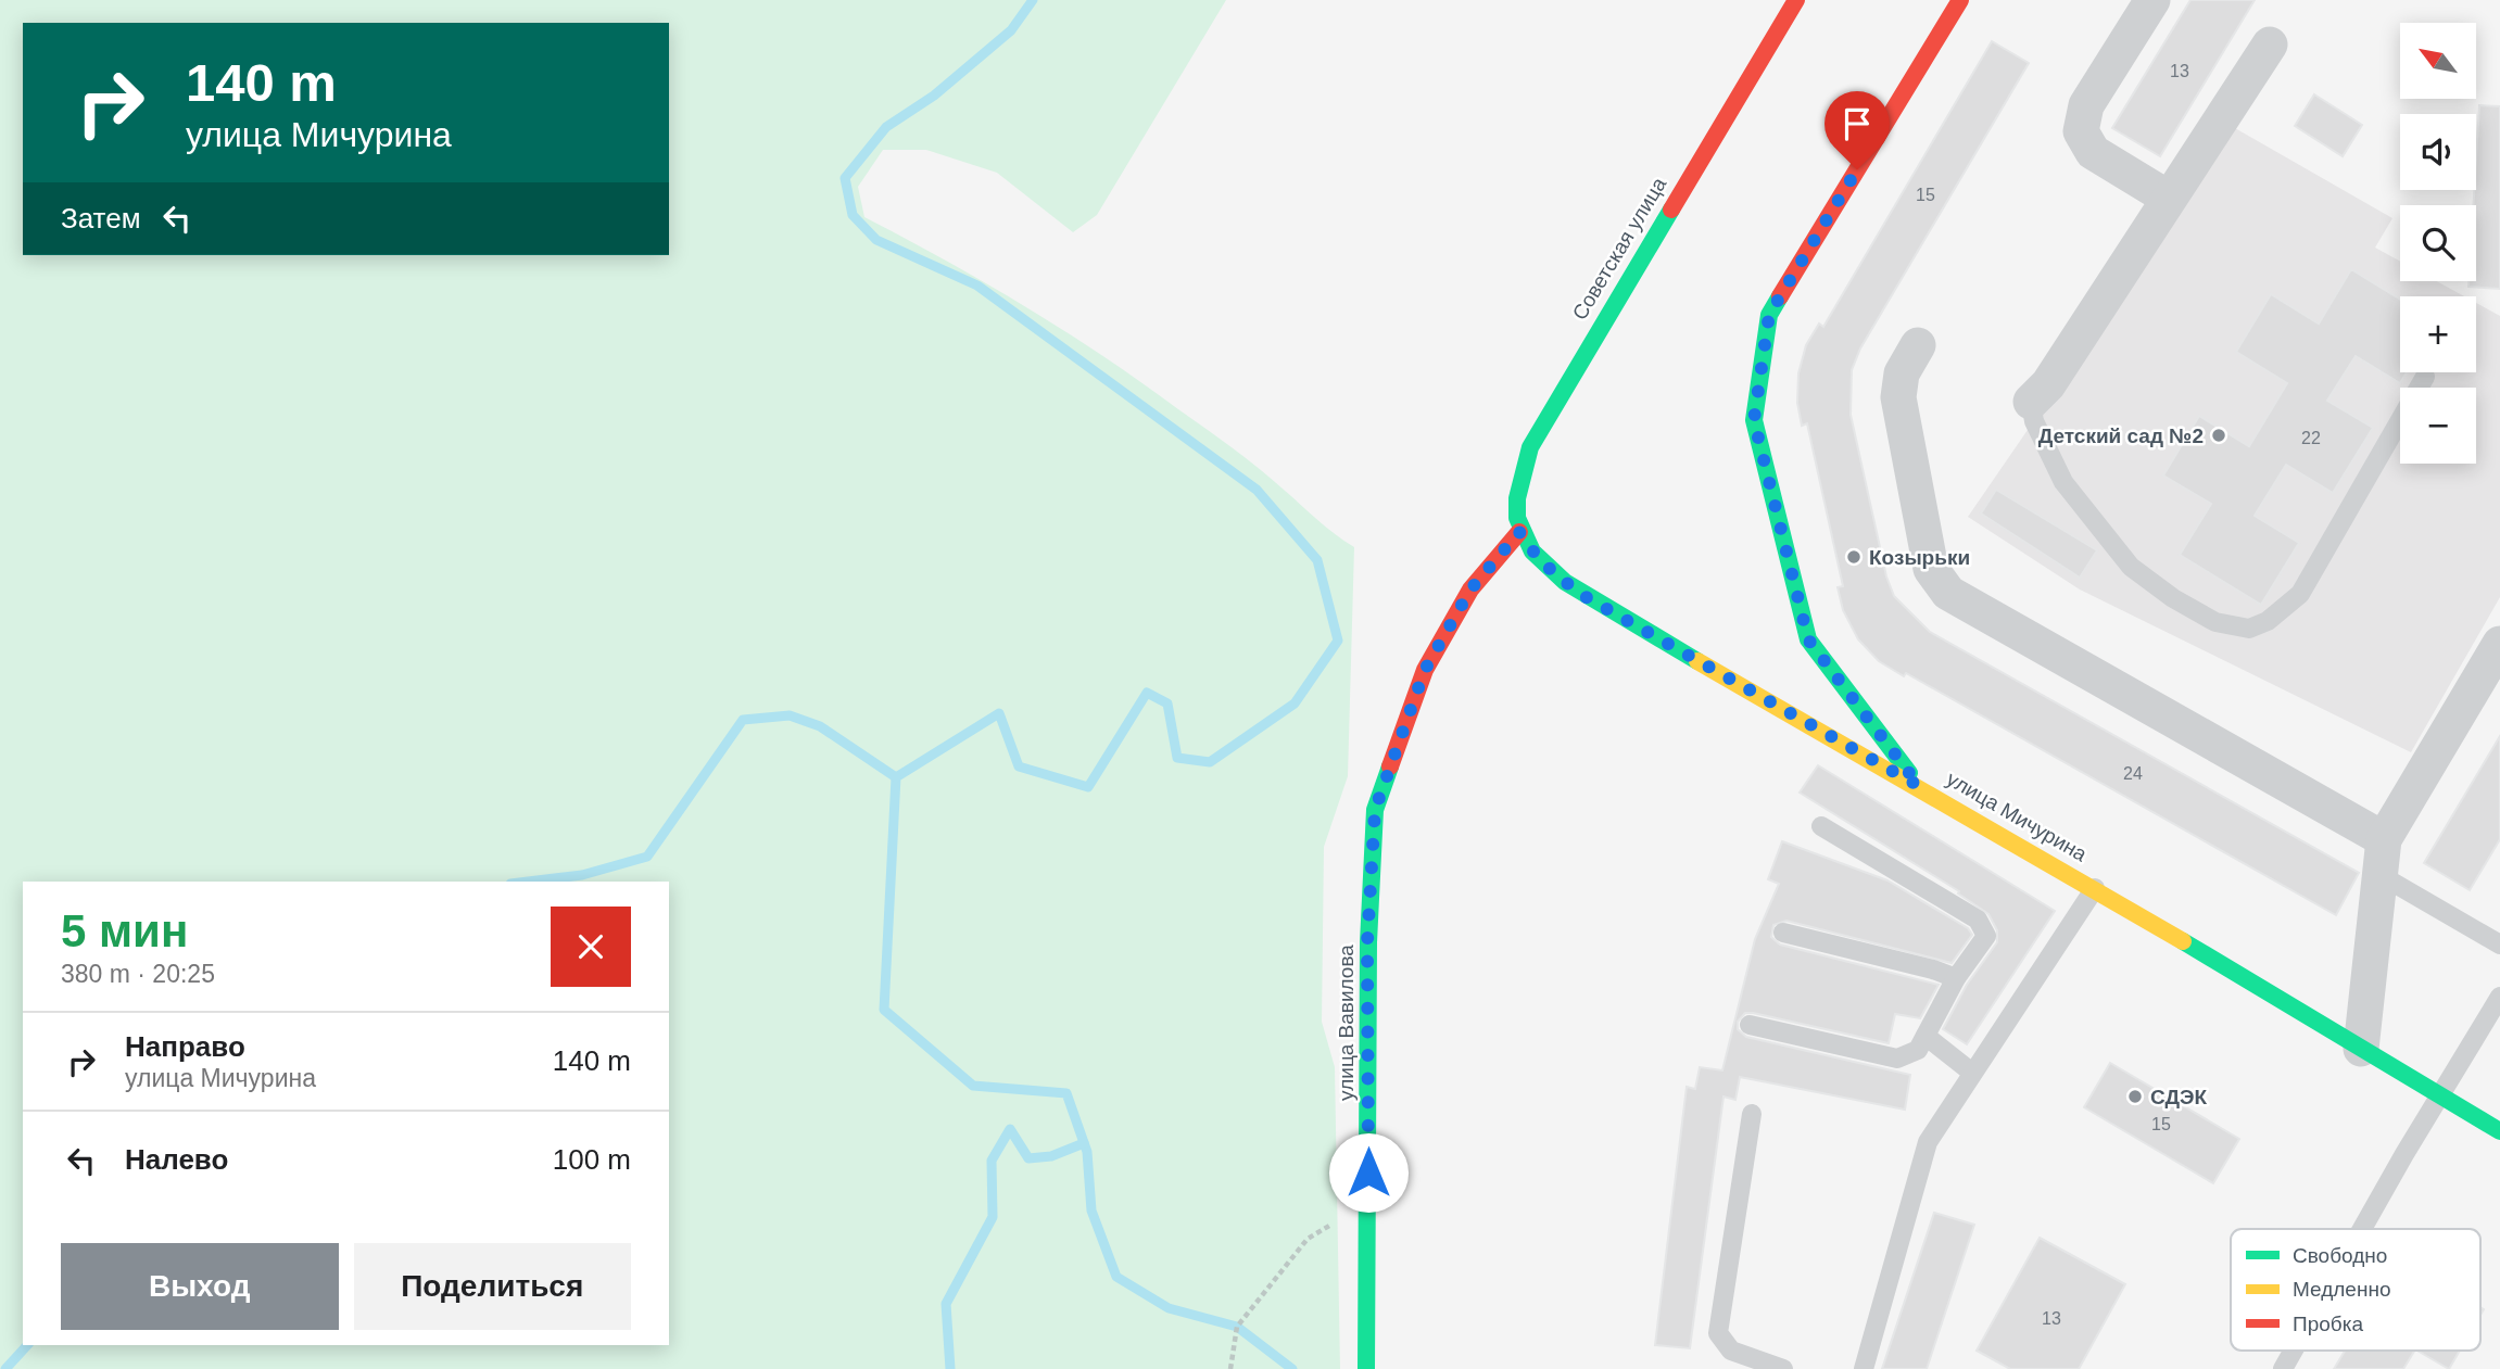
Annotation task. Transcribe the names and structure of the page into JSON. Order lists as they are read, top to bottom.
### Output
{
  "streets": {
    "street": ["Советская улица", "улица Мичурина", "улица Вавилова"]
  },
  "crossings": [
    ["Советская улица", "улица Мичурина"],
    ["Советская улица", "улица Вавилова"],
    ["улица Мичурина", "улица Вавилова"]
  ],
  "places": ["Детский сад №2", "Козырьки", "СДЭК"],
  "house_numbers": [
    "13",
    "15",
    "22",
    "24",
    "15",
    "13"
  ],
  "legend": ["Свободно", "Медленно", "Пробка"],
  "north": "top left",
  "page": {
    "map_buttons": ["+", "−"],
    "turn": ["140 m", "улица Мичурина"],
    "then": "Затем",
    "heading": ["5 мин", "380 m · 20:25"],
    "list": [
      {
        "name": "Направо",
        "note": "улица Мичурина",
        "value": "140 m"
      },
      {
        "name": "Налево",
        "value": "100 m"
      }
    ],
    "buttons": ["Выход", "Поделиться"]
  }
}
